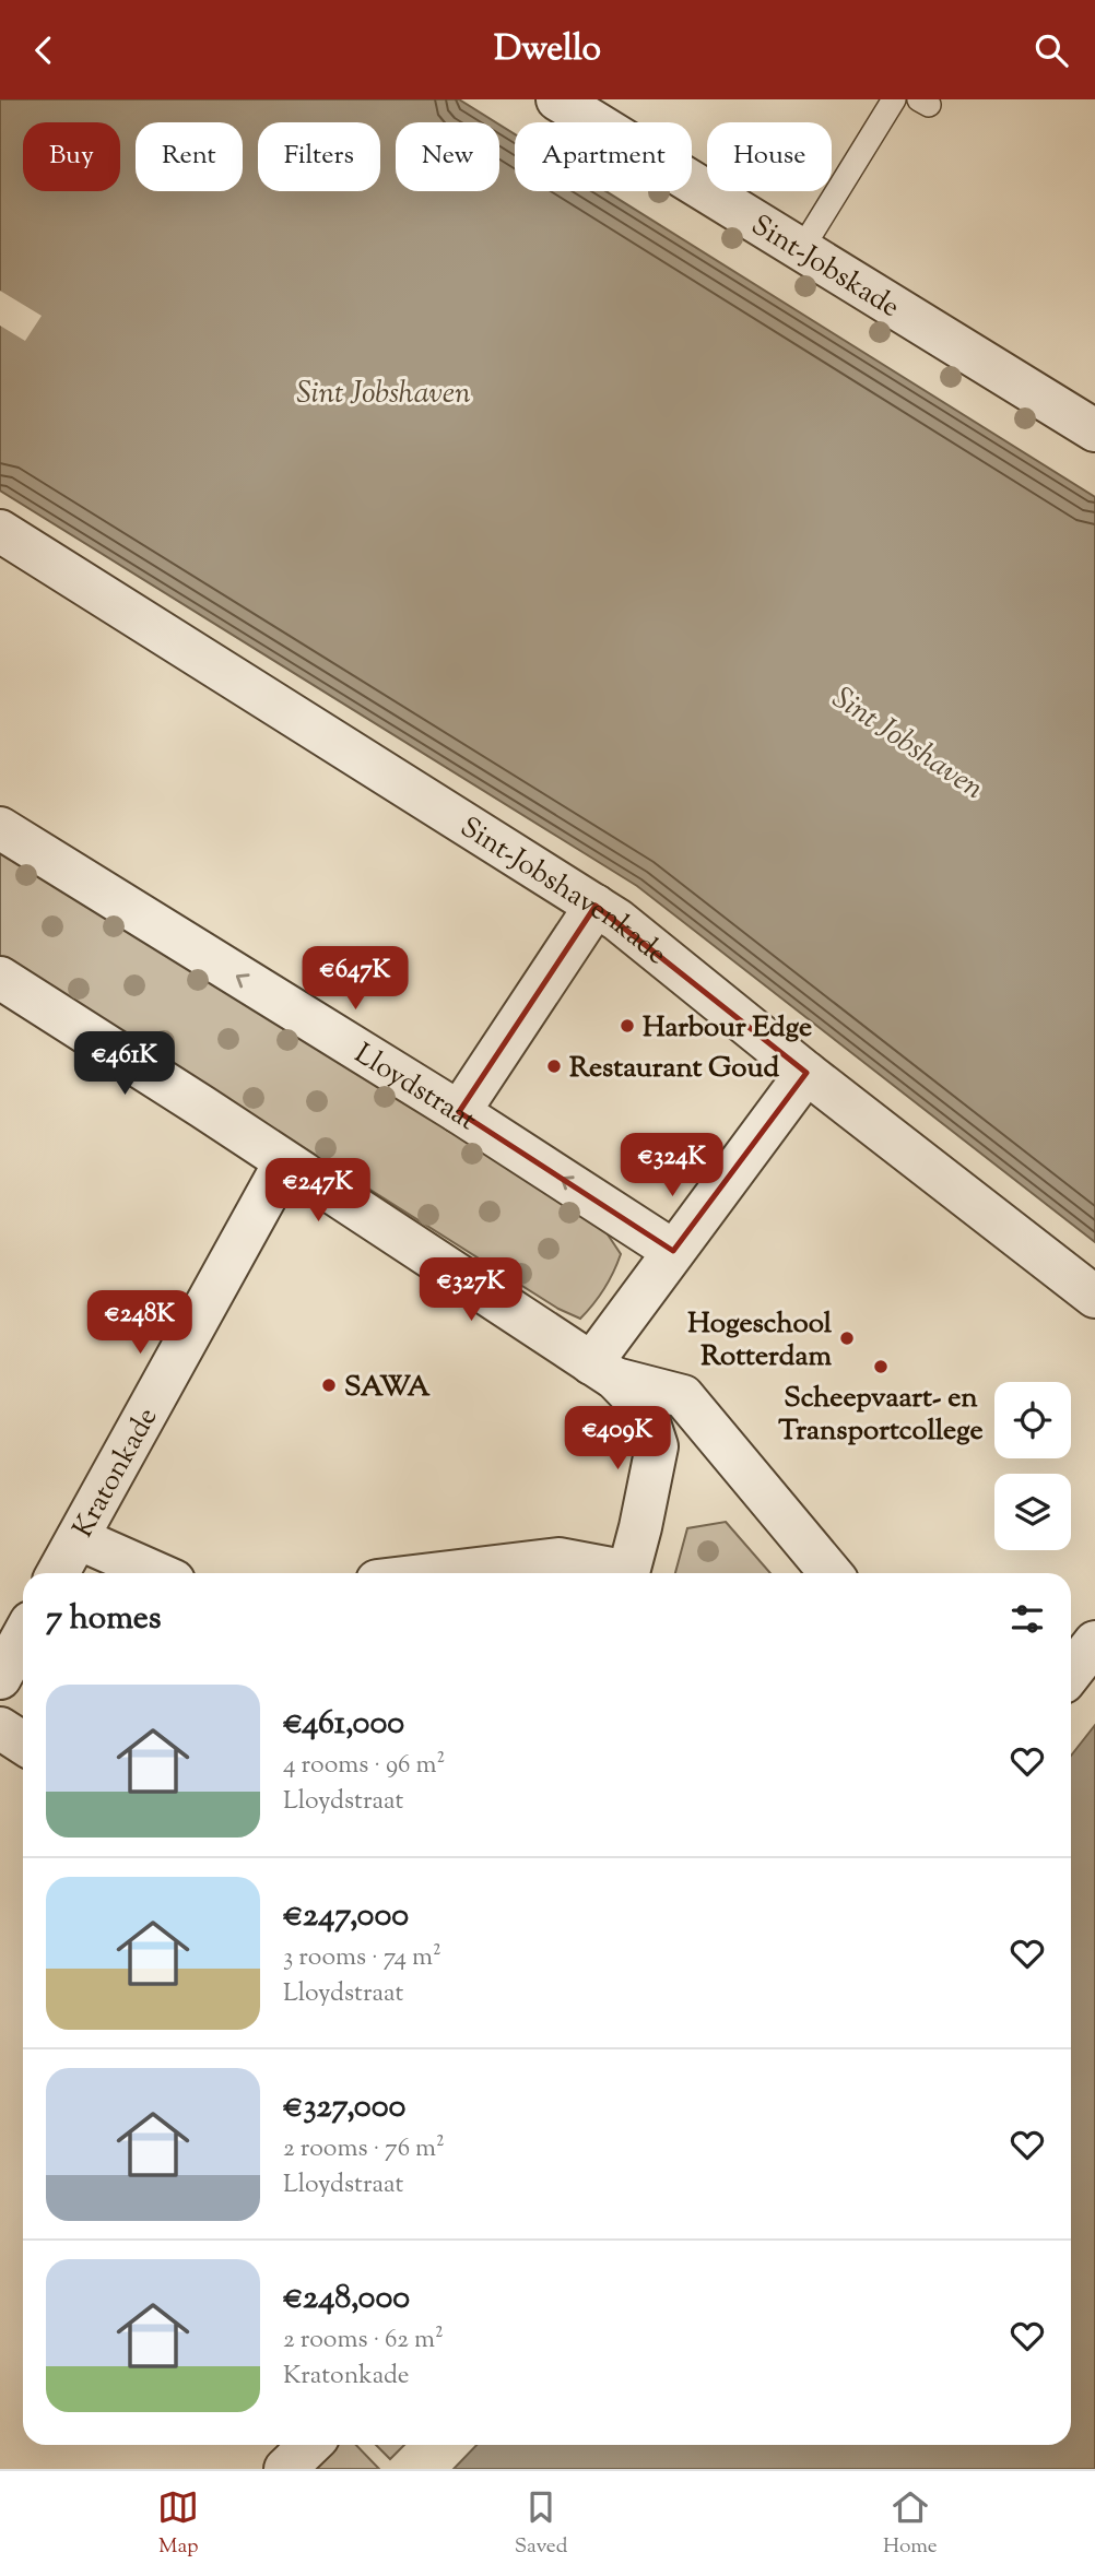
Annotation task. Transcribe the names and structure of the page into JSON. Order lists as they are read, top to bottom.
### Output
{
  "streets": {
    "street": [
      "Sint-Jobskade",
      "Sint-Jobshavenkade",
      "Lloydstraat",
      "Kratonkade"
    ]
  },
  "water": ["Sint Jobshaven"],
  "places": [
    "Harbour Edge",
    "Restaurant Goud",
    "Hogeschool Rotterdam",
    "Scheepvaart- en Transportcollege",
    "SAWA"
  ],
  "page": {
    "header": "Dwello",
    "chip": [
      "Buy",
      "Rent",
      "Filters",
      "New",
      "Apartment",
      "House"
    ],
    "price": [
      "€647K",
      "€461K",
      "€324K",
      "€247K",
      "€327K",
      "€248K",
      "€409K"
    ],
    "heading": "7 homes",
    "list": [
      {
        "name": "€461,000",
        "note": "4 rooms · 96 m² · Lloydstraat"
      },
      {
        "name": "€247,000",
        "note": "3 rooms · 74 m² · Lloydstraat"
      },
      {
        "name": "€327,000",
        "note": "2 rooms · 76 m² · Lloydstraat"
      },
      {
        "name": "€248,000",
        "note": "2 rooms · 62 m² · Kratonkade"
      }
    ],
    "tabs": ["Map", "Saved", "Home"]
  }
}
